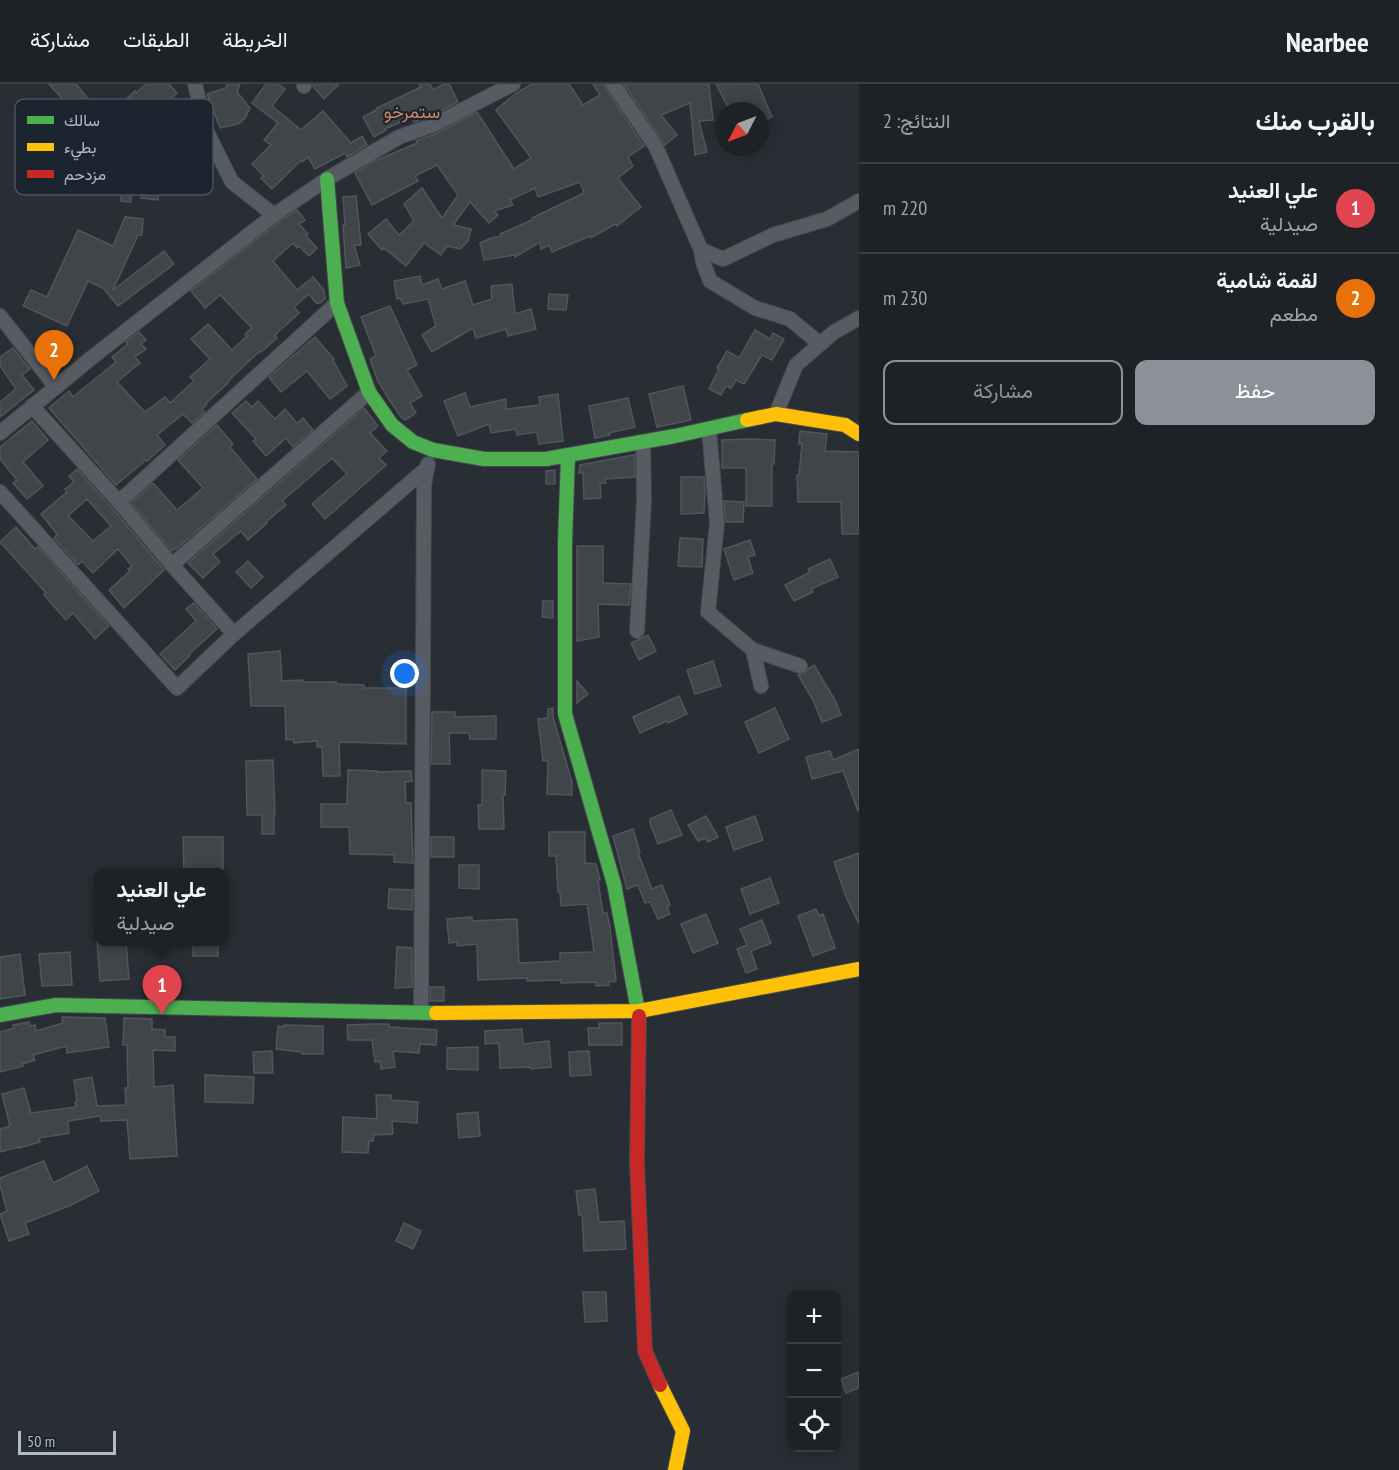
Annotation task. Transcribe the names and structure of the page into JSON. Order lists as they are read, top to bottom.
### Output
{
  "districts": ["ستمرخو"],
  "legend": ["سالك", "بطيء", "مزدحم"],
  "scale_bar": "50 m",
  "north": "bottom left",
  "page": {
    "header": "Nearbee",
    "nav": ["الخريطة", "الطبقات", "مشاركة"],
    "heading": ["بالقرب منك", "النتائج: 2"],
    "list": [
      {
        "mark": "1",
        "name": "علي العنيد",
        "note": "صيدلية",
        "value": "220 m"
      },
      {
        "mark": "2",
        "name": "لقمة شامية",
        "note": "مطعم",
        "value": "230 m"
      }
    ],
    "pins": ["2", "1"],
    "buttons": ["حفظ", "مشاركة"],
    "popup": ["علي العنيد", "صيدلية"],
    "map_buttons": ["+", "−"],
    "scale": "50 m"
  }
}
